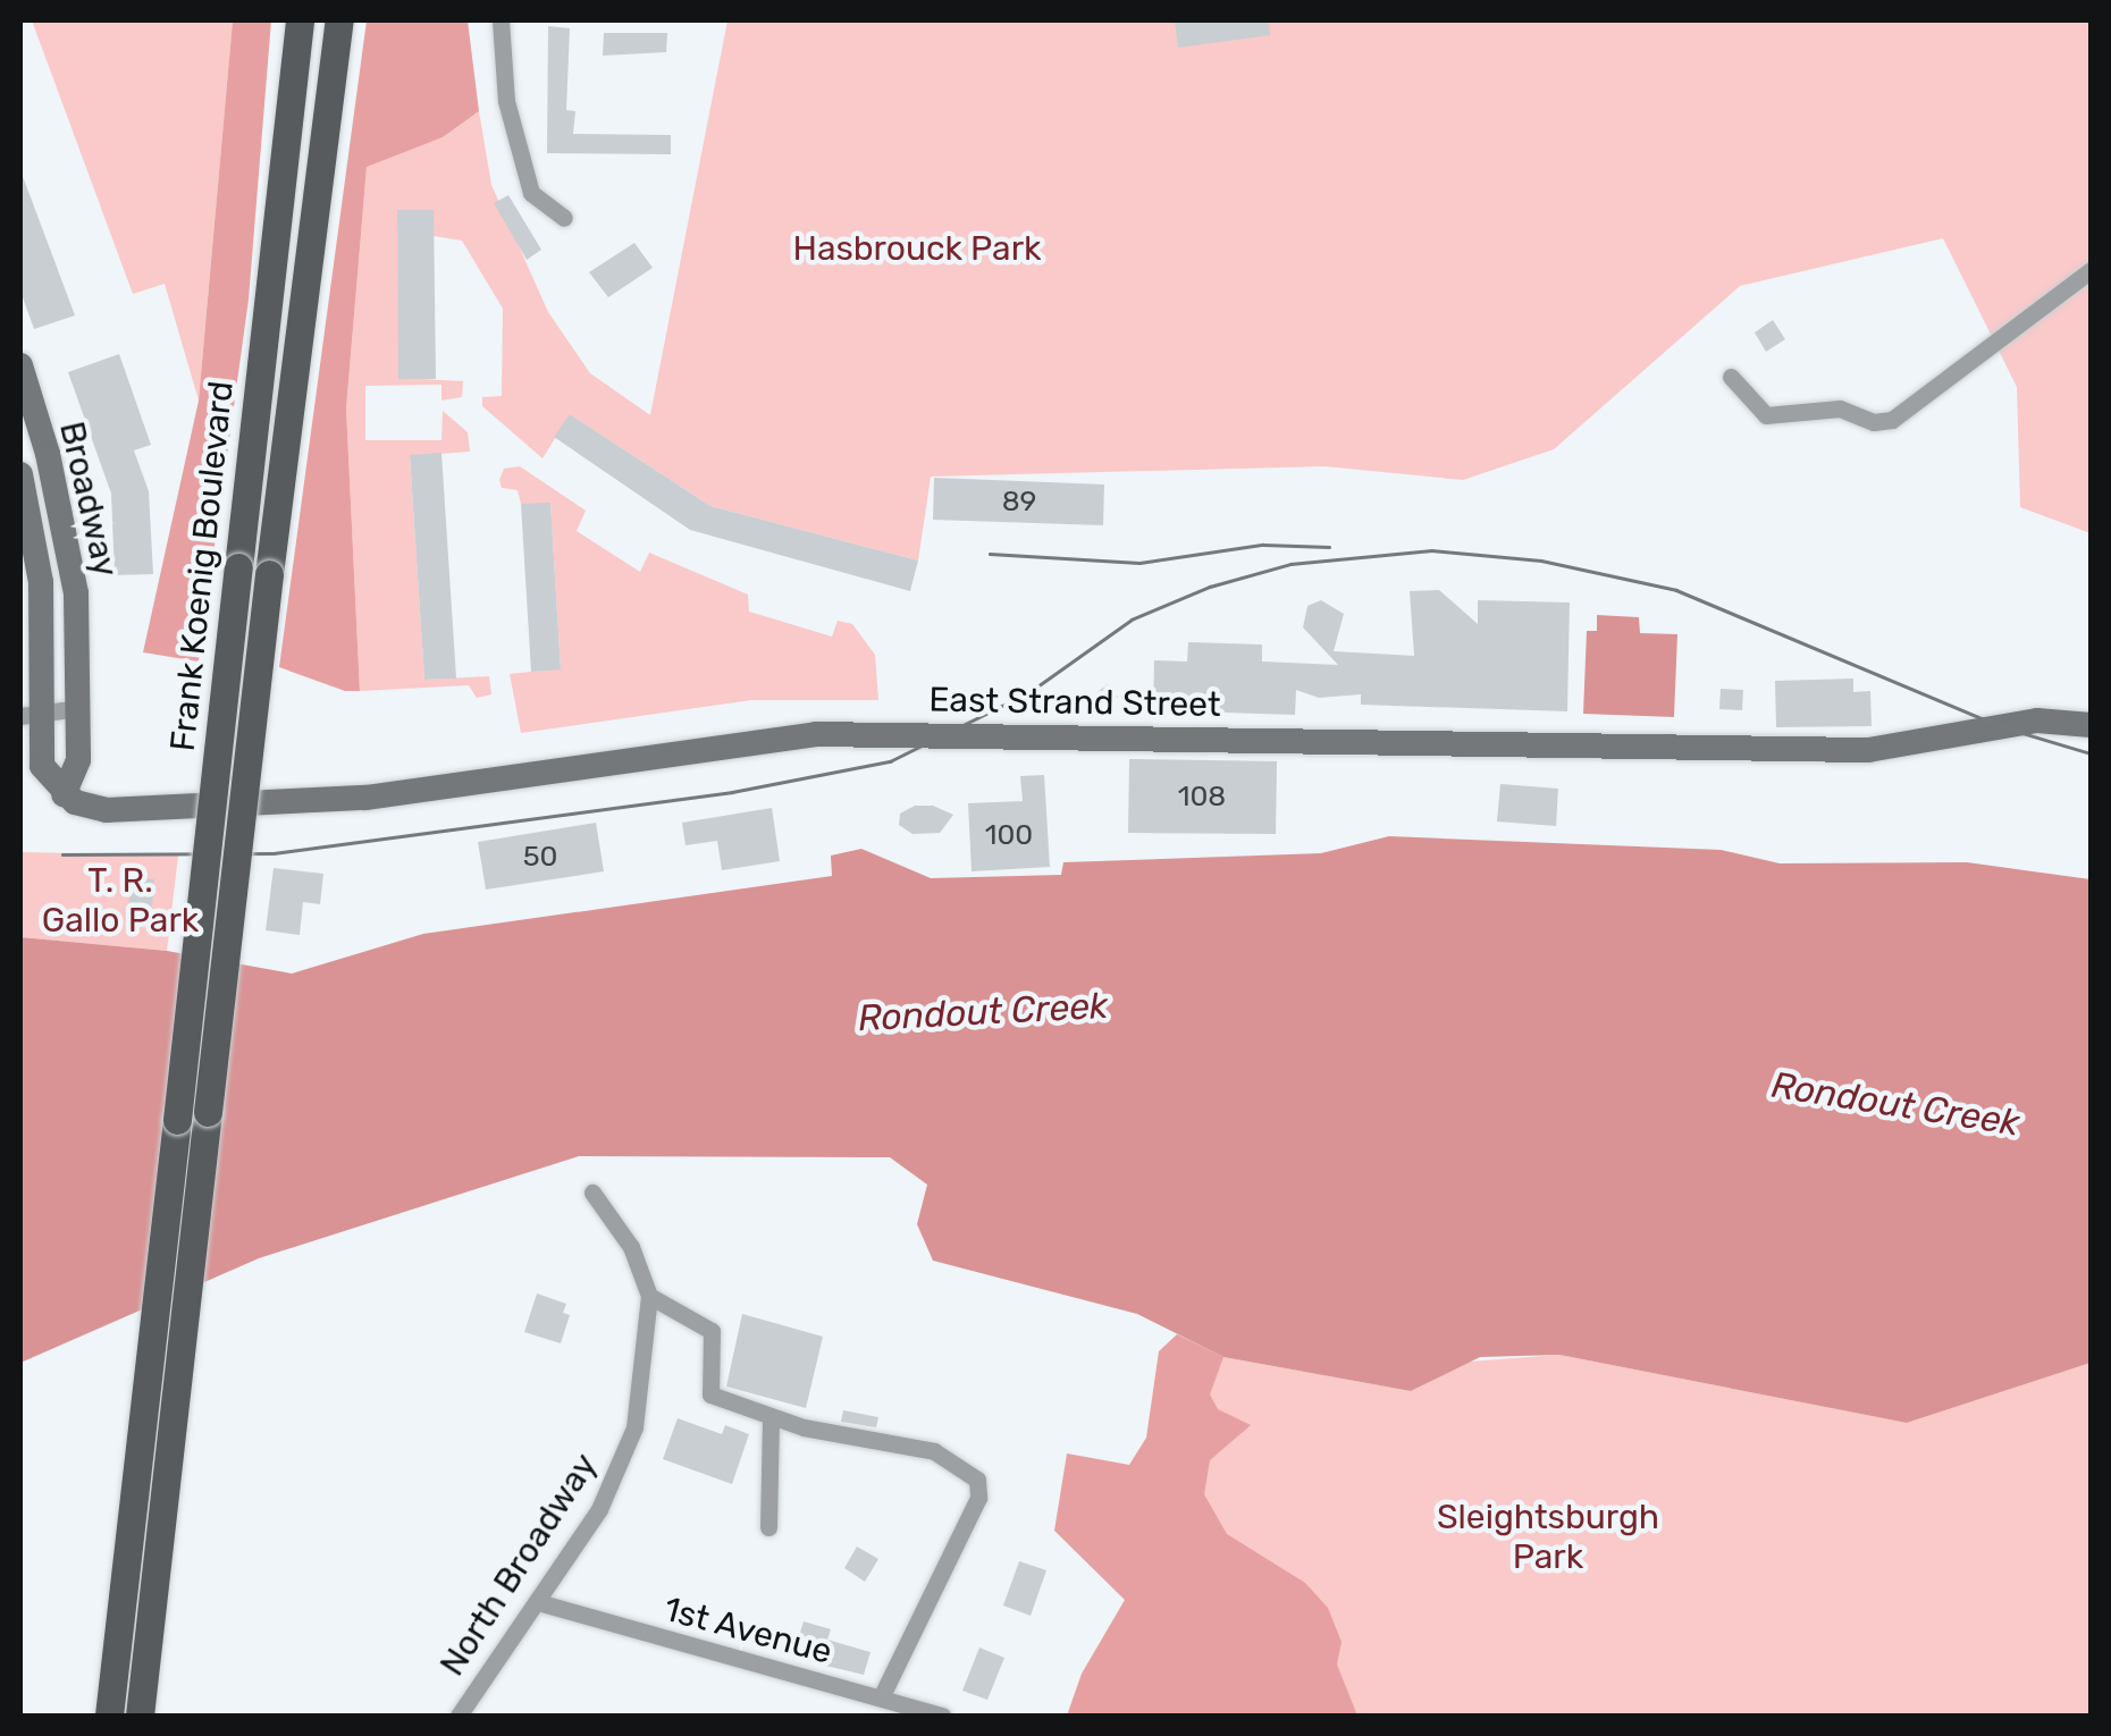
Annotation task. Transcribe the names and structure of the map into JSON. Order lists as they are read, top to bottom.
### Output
{
  "streets": {
    "main road": ["Frank Koenig Boulevard"],
    "street": [
      "Broadway",
      "East Strand Street",
      "North Broadway",
      "1st Avenue"
    ]
  },
  "crossings": [
    ["Broadway", "East Strand Street"],
    ["North Broadway", "1st Avenue"]
  ],
  "water": ["Rondout Creek"],
  "parks": ["Hasbrouck Park", "T. R. Gallo Park", "Sleightsburgh Park"],
  "house_numbers": [
    "89",
    "108",
    "100",
    "50"
  ]
}
